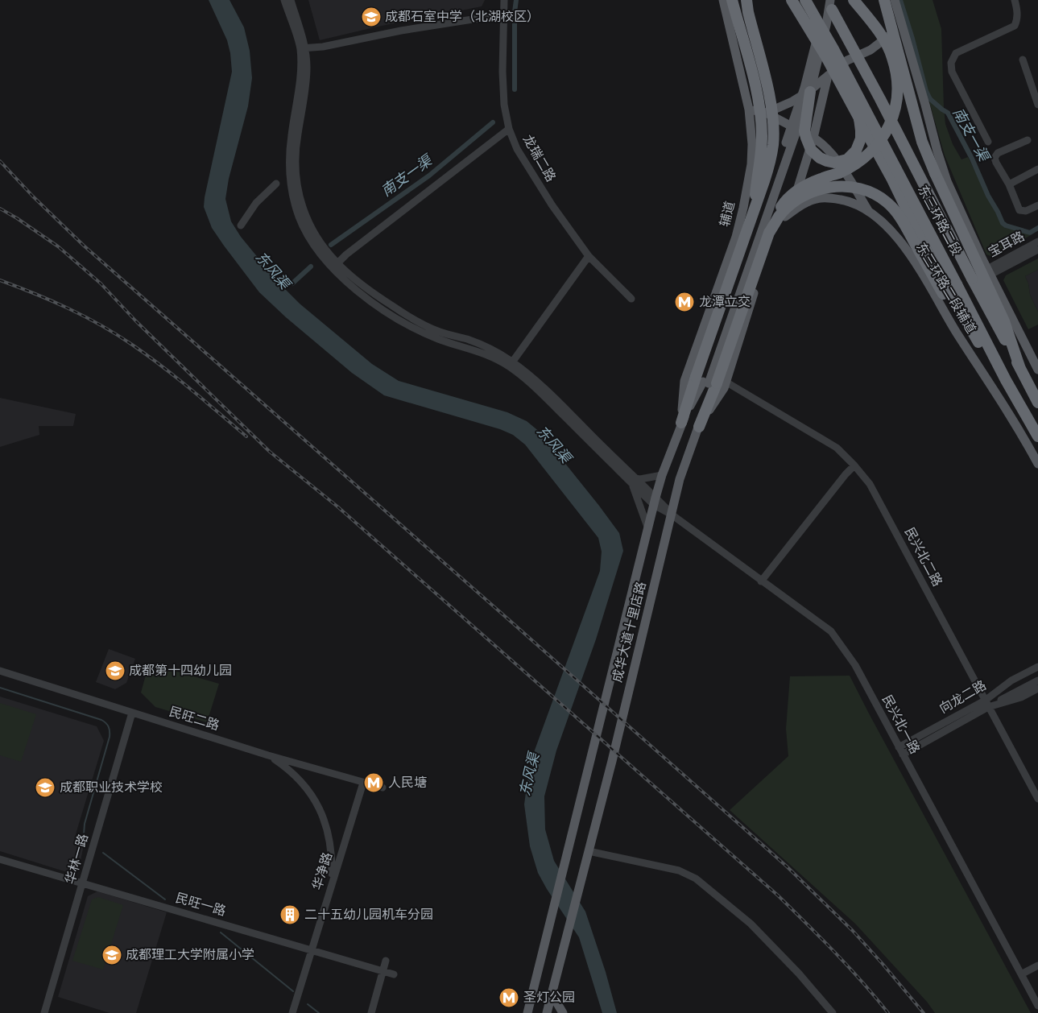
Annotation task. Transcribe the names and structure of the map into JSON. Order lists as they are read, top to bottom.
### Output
{
  "streets": {
    "highway": ["东三环路二段"],
    "main road": ["辅道", "东三环路二段辅道", "成华大道十里店路"],
    "street": [
      "龙瑞二路",
      "宝耳路",
      "民兴北二路",
      "向龙二路",
      "民旺二路",
      "民兴北一路",
      "华林一路",
      "华净路",
      "民旺一路"
    ]
  },
  "crossings": [
    ["辅道", "成华大道十里店路"],
    ["民兴北二路", "向龙二路"],
    ["成华大道十里店路", "民兴北一路"],
    ["向龙二路", "民兴北一路"],
    ["民旺二路", "华林一路"],
    ["民旺二路", "华净路"],
    ["华林一路", "民旺一路"],
    ["华净路", "民旺一路"]
  ],
  "water": ["南支一渠", "东风渠"],
  "places": {
    "school or university": [
      "成都石室中学（北湖校区）",
      "成都第十四幼儿园",
      "成都职业技术学校",
      "成都理工大学附属小学"
    ],
    "metro station": ["龙潭立交", "人民塘", "圣灯公园"],
    "building": ["二十五幼儿园机车分园"]
  }
}
